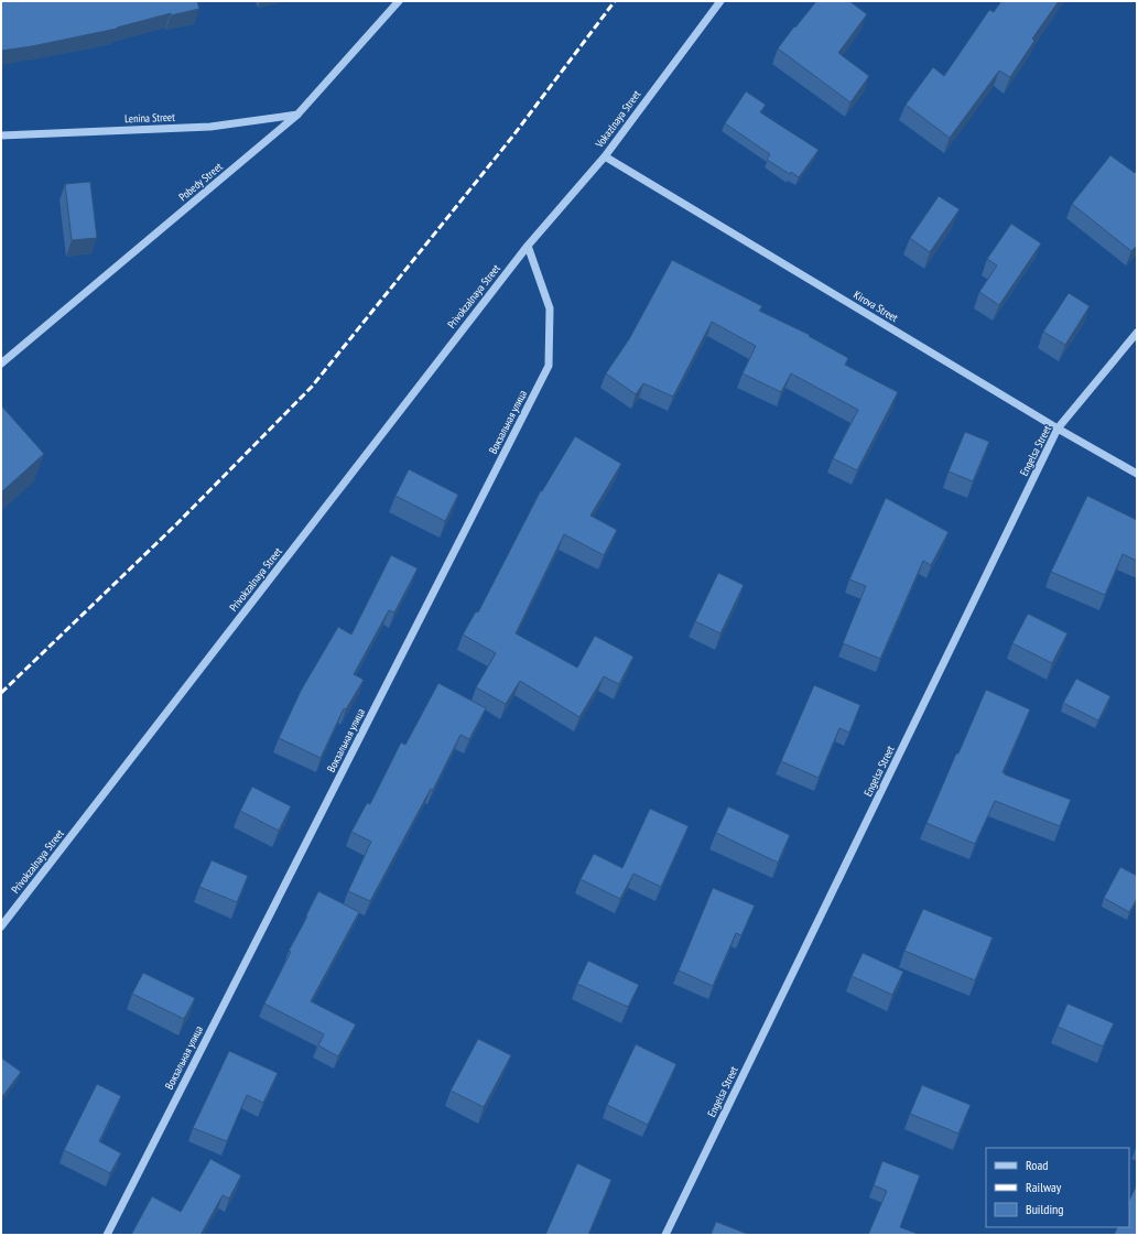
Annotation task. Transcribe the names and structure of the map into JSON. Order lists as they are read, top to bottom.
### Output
{
  "streets": {
    "street": [
      "Lenina Street",
      "Vokazlnaya Street",
      "Pobedy Street",
      "Privokzalnaya Street",
      "Kirova Street",
      "Вокзальная улица",
      "Engelsa Street"
    ]
  },
  "crossings": [
    ["Lenina Street", "Pobedy Street"],
    ["Vokazlnaya Street", "Privokzalnaya Street"],
    ["Vokazlnaya Street", "Kirova Street"],
    ["Vokazlnaya Street", "Вокзальная улица"],
    ["Privokzalnaya Street", "Вокзальная улица"],
    ["Kirova Street", "Engelsa Street"]
  ],
  "legend": ["Road", "Railway", "Building"]
}
